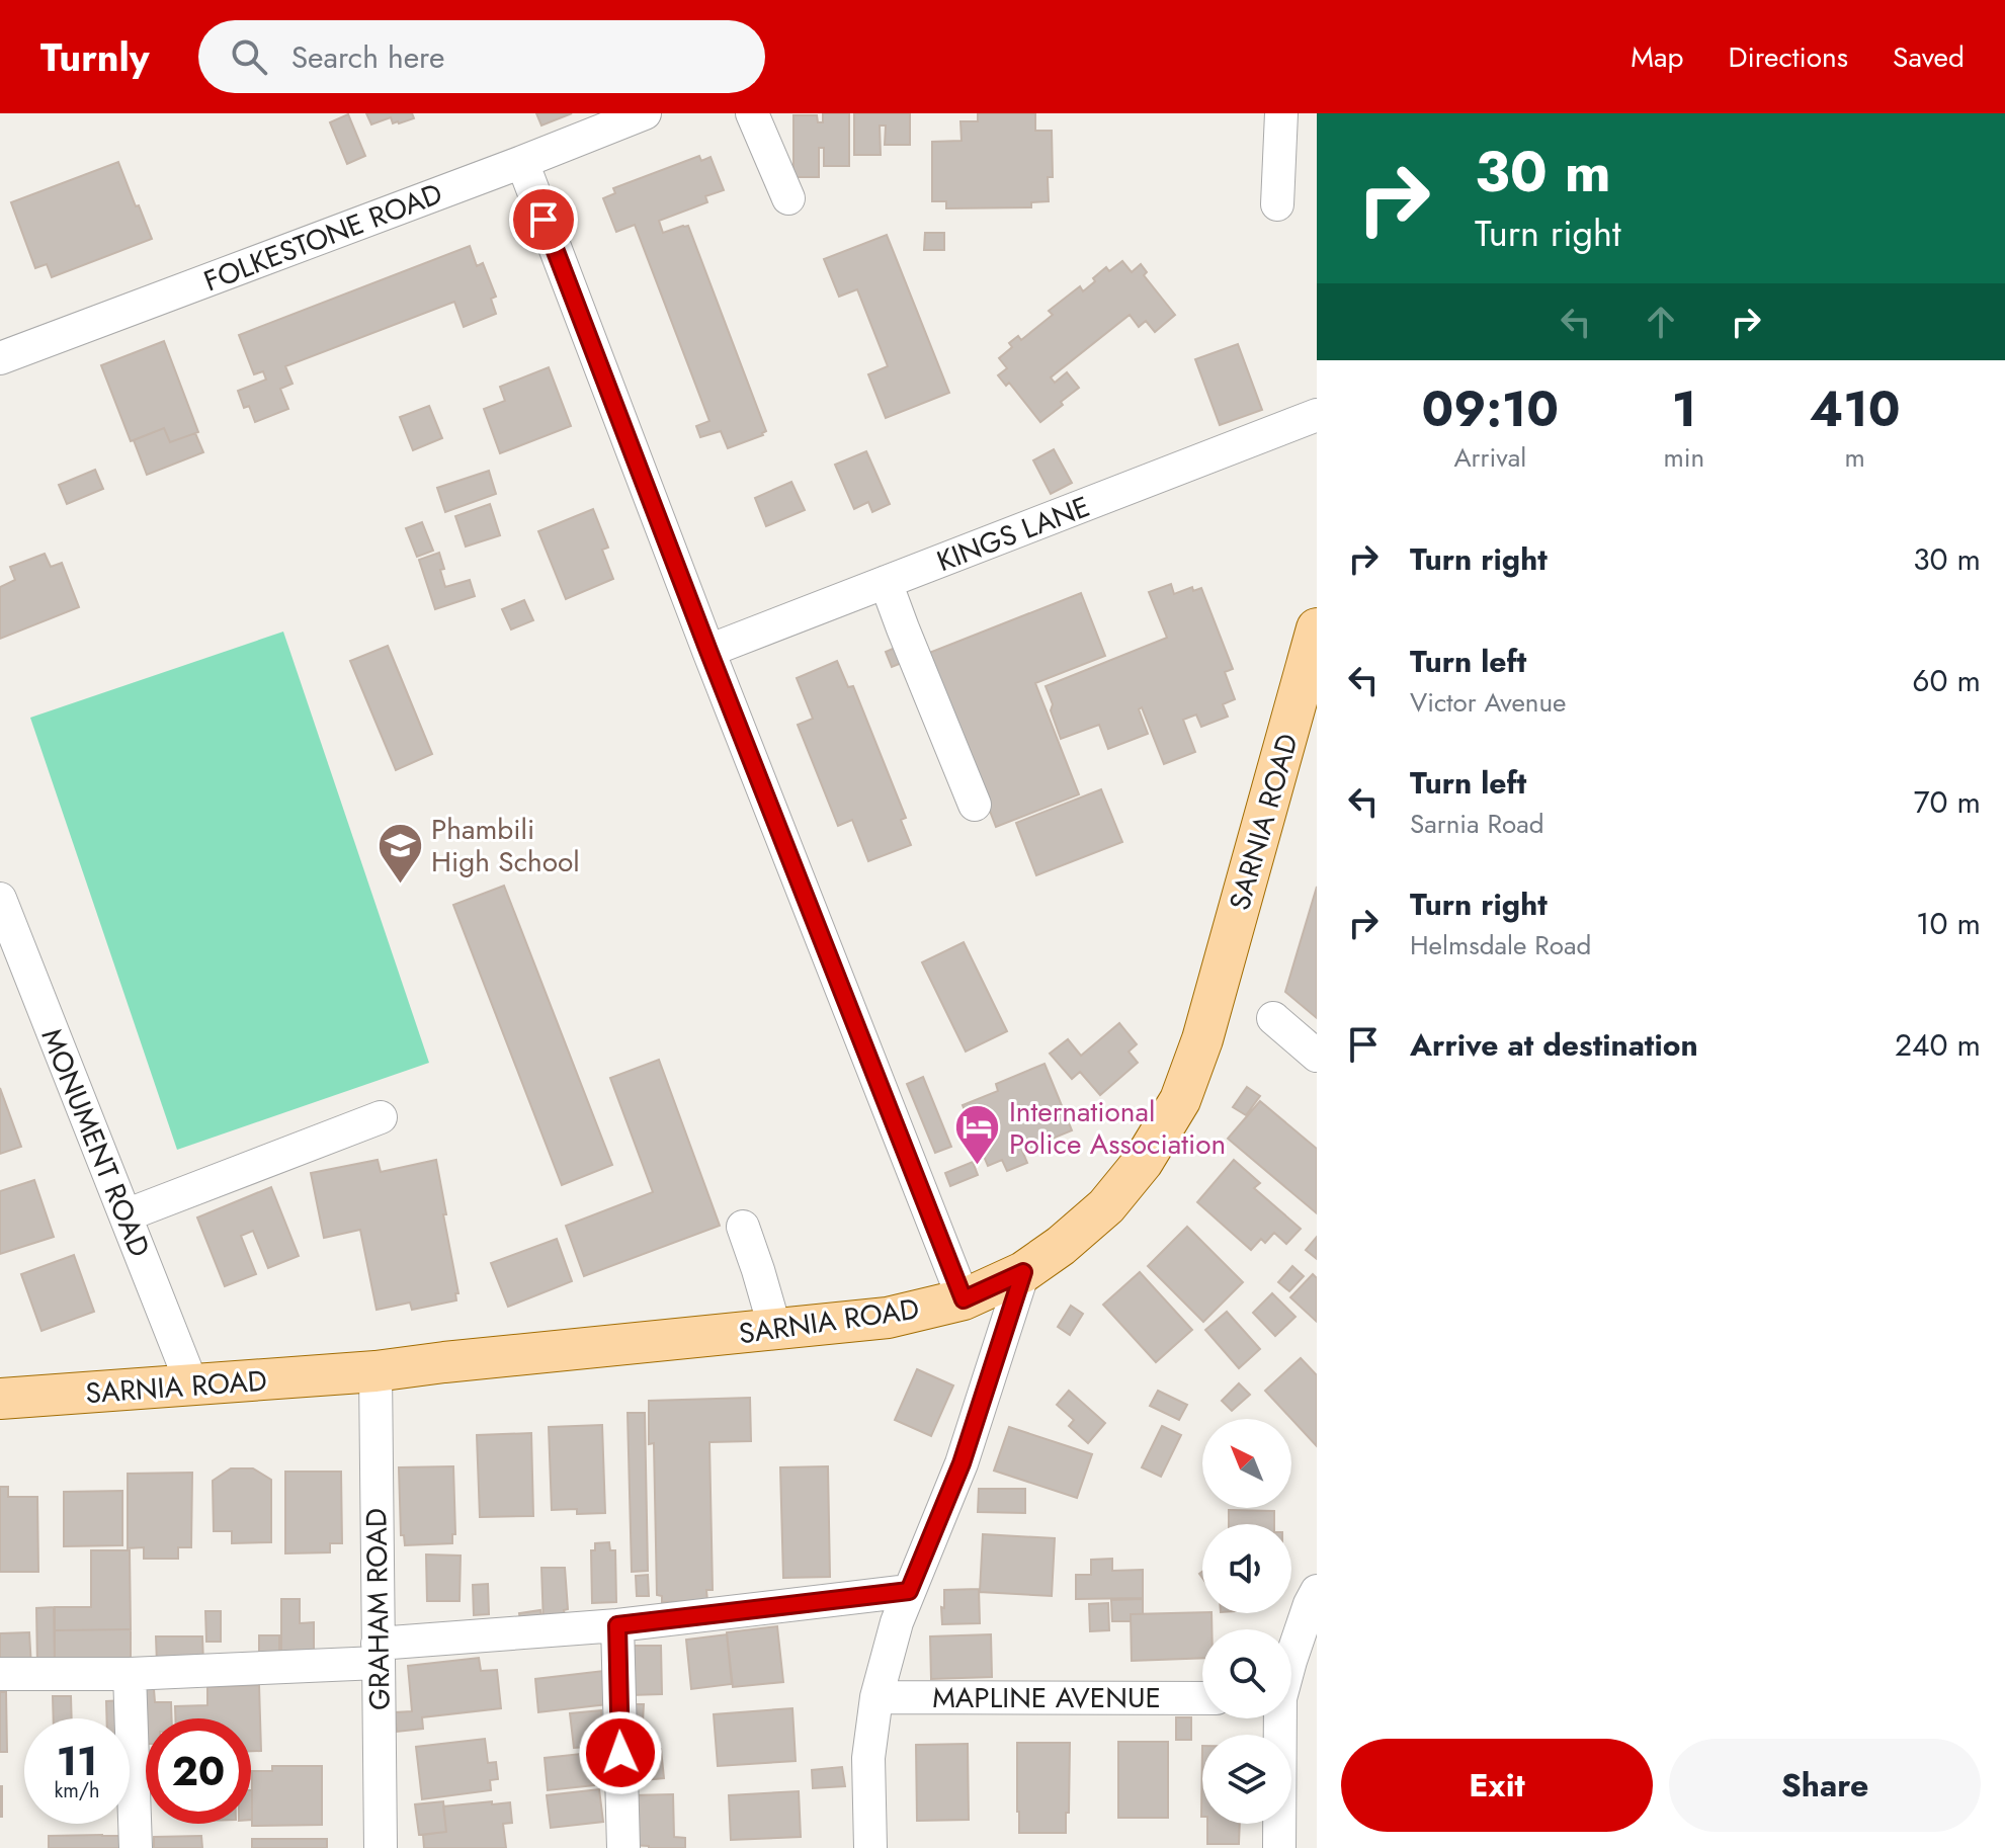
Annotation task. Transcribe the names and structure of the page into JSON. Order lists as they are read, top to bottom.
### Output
{
  "streets": {
    "main road": ["SARNIA ROAD"],
    "street": [
      "FOLKESTONE ROAD",
      "KINGS LANE",
      "MONUMENT ROAD",
      "GRAHAM ROAD",
      "MAPLINE AVENUE"
    ]
  },
  "crossings": [
    ["SARNIA ROAD", "MONUMENT ROAD"],
    ["SARNIA ROAD", "GRAHAM ROAD"]
  ],
  "places": {
    "school or university": ["Phambili High School"],
    "hotel": ["International Police Association"]
  },
  "north": "top left",
  "page": {
    "header": "Turnly",
    "search": "Search here",
    "nav": ["Map", "Directions", "Saved"],
    "turn": ["30 m", "Turn right"],
    "eta": [
      "09:10",
      "Arrival",
      "1",
      "min",
      "410",
      "m"
    ],
    "list": [
      {
        "name": "Turn right",
        "value": "30 m"
      },
      {
        "name": "Turn left",
        "note": "Victor Avenue",
        "value": "60 m"
      },
      {
        "name": "Turn left",
        "note": "Sarnia Road",
        "value": "70 m"
      },
      {
        "name": "Turn right",
        "note": "Helmsdale Road",
        "value": "10 m"
      },
      {
        "name": "Arrive at destination",
        "value": "240 m"
      }
    ],
    "speed": "11 km/h",
    "limit": "20",
    "buttons": ["Exit", "Share"]
  }
}
